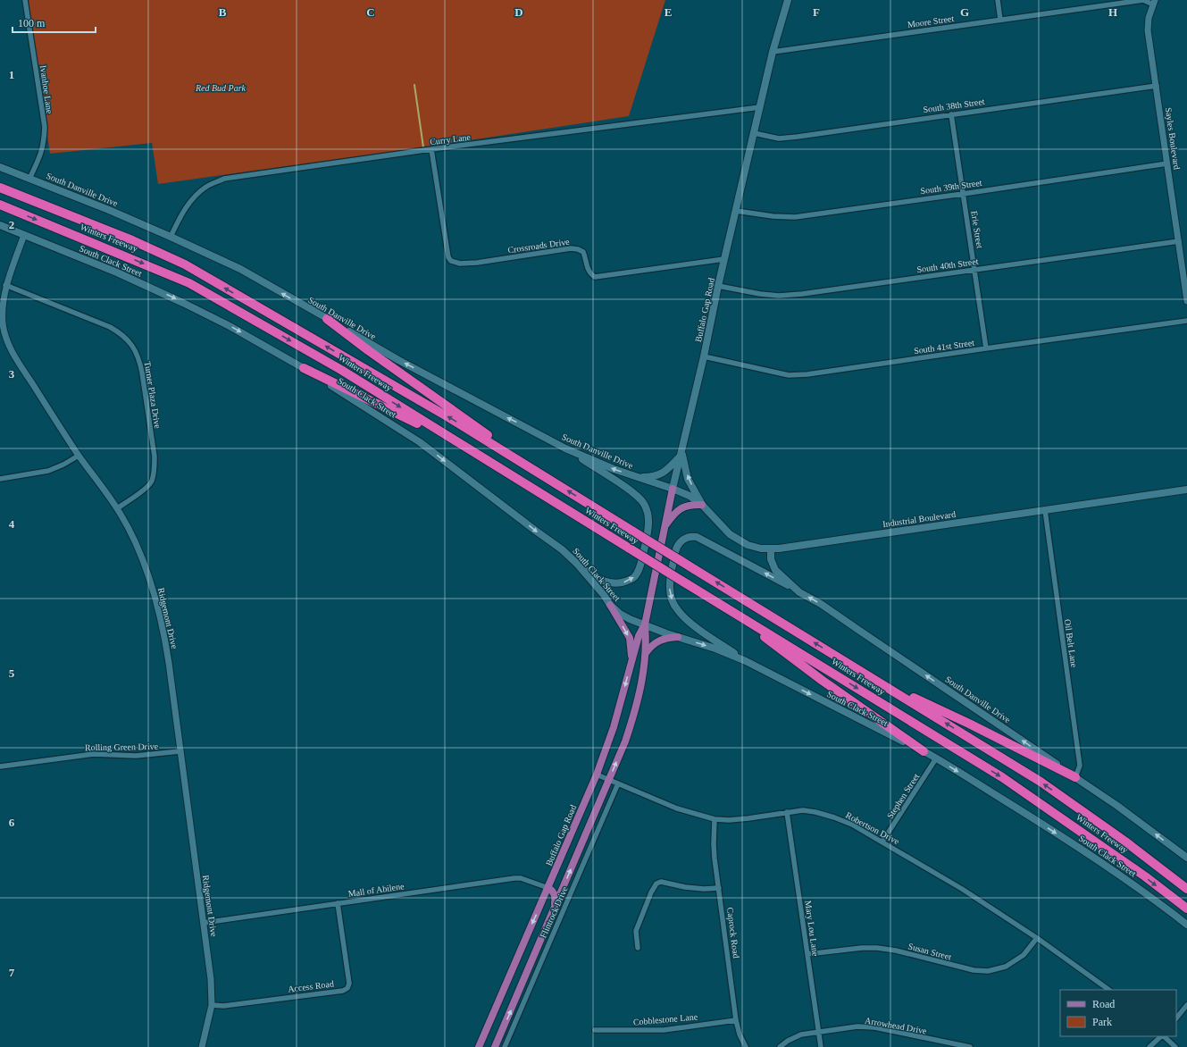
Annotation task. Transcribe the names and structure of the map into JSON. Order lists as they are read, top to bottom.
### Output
{
  "streets": {
    "highway": ["Winters Freeway"],
    "main road": [
      "South Danville Drive",
      "South Clack Street",
      "Buffalo Gap Road",
      "Industrial Boulevard"
    ],
    "street": [
      "Moore Street",
      "Ivanhoe Lane",
      "South 38th Street",
      "Sayles Boulevard",
      "Curry Lane",
      "South 39th Street",
      "Erie Street",
      "Crossroads Drive",
      "South 40th Street",
      "South 41st Street",
      "Turner Plaza Drive",
      "Ridgemont Drive",
      "Oil Belt Lane",
      "Rolling Green Drive",
      "Stephen Street",
      "Robertson Drive",
      "Mall of Abilene",
      "Flintrock Drive",
      "Mary Lou Lane",
      "Caprock Road",
      "Susan Street",
      "Access Road",
      "Cobblestone Lane",
      "Arrowhead Drive"
    ]
  },
  "crossings": [
    ["Moore Street", "Sayles Boulevard"],
    ["Moore Street", "Buffalo Gap Road"],
    ["Ivanhoe Lane", "South Danville Drive"],
    ["South 38th Street", "Sayles Boulevard"],
    ["South 38th Street", "Erie Street"],
    ["South 38th Street", "Buffalo Gap Road"],
    ["Sayles Boulevard", "South 39th Street"],
    ["Sayles Boulevard", "South 40th Street"],
    ["Curry Lane", "South Danville Drive"],
    ["Curry Lane", "Crossroads Drive"],
    ["Curry Lane", "Buffalo Gap Road"],
    ["South 39th Street", "Erie Street"],
    ["South 39th Street", "Buffalo Gap Road"],
    ["South Danville Drive", "Buffalo Gap Road"],
    ["South Danville Drive", "Industrial Boulevard"],
    ["South Danville Drive", "Oil Belt Lane"],
    ["Erie Street", "South 40th Street"],
    ["Erie Street", "South 41st Street"],
    ["Crossroads Drive", "Buffalo Gap Road"],
    ["South Clack Street", "Buffalo Gap Road"],
    ["South Clack Street", "Ridgemont Drive"],
    ["South Clack Street", "Stephen Street"],
    ["South 40th Street", "Buffalo Gap Road"],
    ["Buffalo Gap Road", "South 41st Street"],
    ["Buffalo Gap Road", "Industrial Boulevard"],
    ["Buffalo Gap Road", "Robertson Drive"],
    ["Buffalo Gap Road", "Mall of Abilene"],
    ["Turner Plaza Drive", "Ridgemont Drive"],
    ["Industrial Boulevard", "Oil Belt Lane"],
    ["Ridgemont Drive", "Rolling Green Drive"],
    ["Ridgemont Drive", "Mall of Abilene"],
    ["Ridgemont Drive", "Access Road"],
    ["Stephen Street", "Robertson Drive"],
    ["Robertson Drive", "Flintrock Drive"],
    ["Robertson Drive", "Mary Lou Lane"],
    ["Robertson Drive", "Caprock Road"],
    ["Robertson Drive", "Susan Street"],
    ["Mall of Abilene", "Access Road"],
    ["Mary Lou Lane", "Susan Street"],
    ["Mary Lou Lane", "Arrowhead Drive"],
    ["Caprock Road", "Cobblestone Lane"]
  ],
  "one_way": ["South Danville Drive", "South Clack Street"],
  "parks": ["Red Bud Park"],
  "legend": ["Road", "Park"],
  "scale_bar": "100 m",
  "grid": {
    "columns": [
      "B",
      "C",
      "D",
      "E",
      "F",
      "G",
      "H"
    ],
    "rows": [
      "1",
      "2",
      "3",
      "4",
      "5",
      "6",
      "7"
    ]
  }
}
